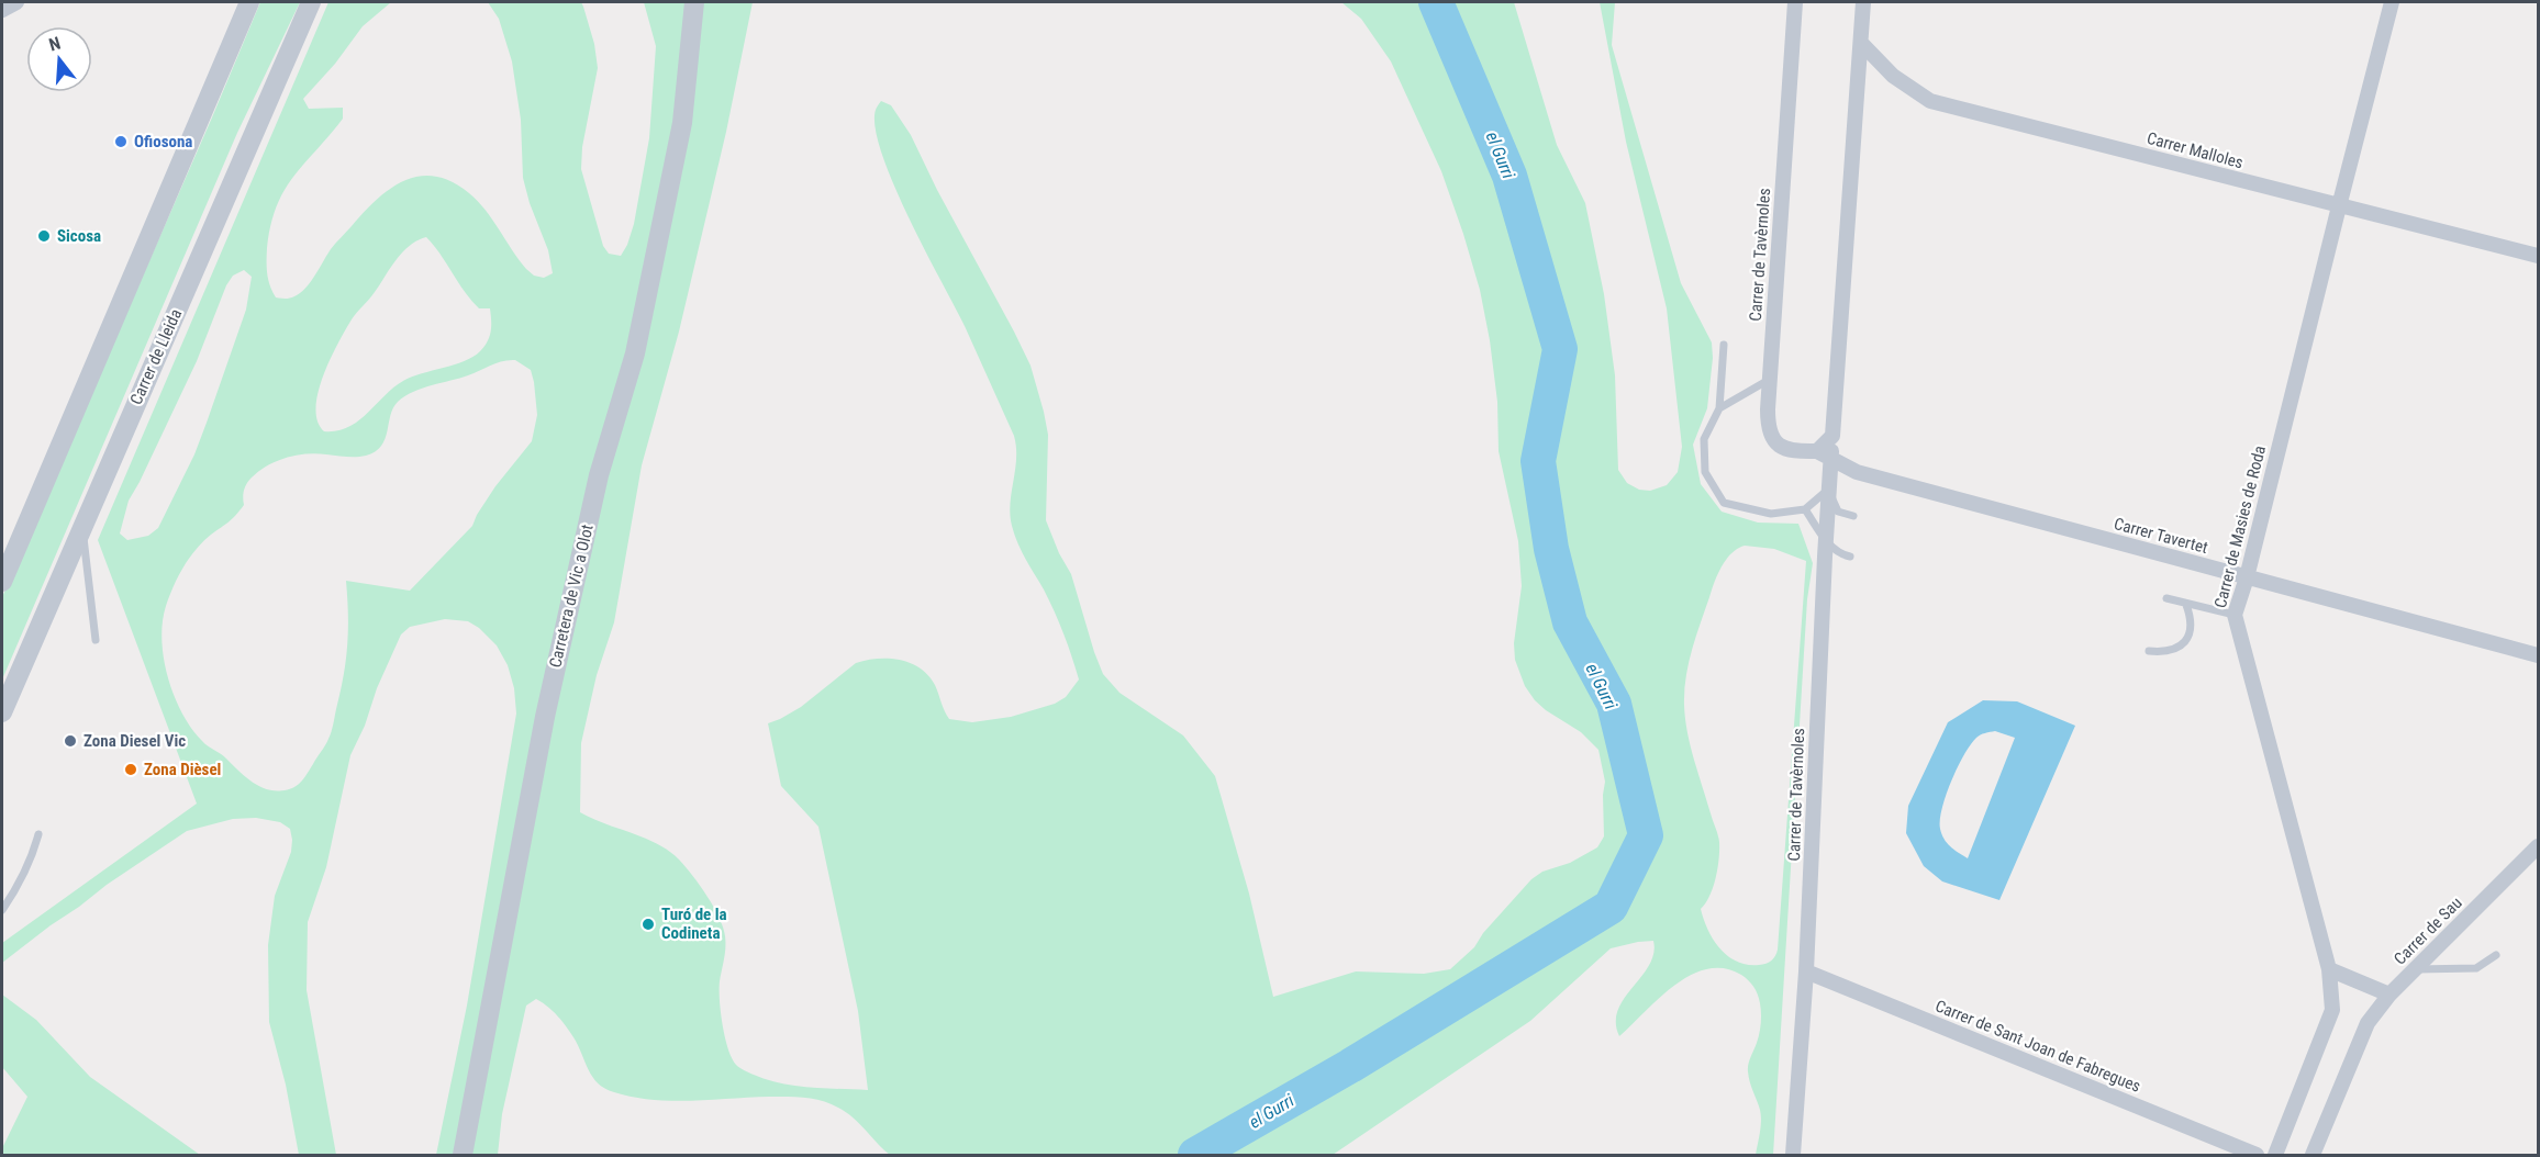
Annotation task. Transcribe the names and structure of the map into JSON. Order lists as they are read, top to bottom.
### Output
{
  "streets": {
    "street": [
      "Carrer Malloles",
      "Carrer de Tavèrnoles",
      "Carrer de Lleida",
      "Carrer de Masies de Roda",
      "Carrer Tavertet",
      "Carretera de Vic a Olot",
      "Carrer de Sau",
      "Carrer de Sant Joan de Fabregues"
    ]
  },
  "crossings": [
    ["Carrer Malloles", "Carrer de Tavèrnoles"],
    ["Carrer Malloles", "Carrer de Masies de Roda"],
    ["Carrer de Tavèrnoles", "Carrer Tavertet"],
    ["Carrer de Tavèrnoles", "Carrer de Sant Joan de Fabregues"],
    ["Carrer de Masies de Roda", "Carrer Tavertet"]
  ],
  "water": ["el Gurri"],
  "places": [
    "Ofiosona",
    "Sicosa",
    "Zona Diesel Vic",
    "Zona Dièsel",
    "Turó de la Codineta"
  ],
  "north": "top"
}
